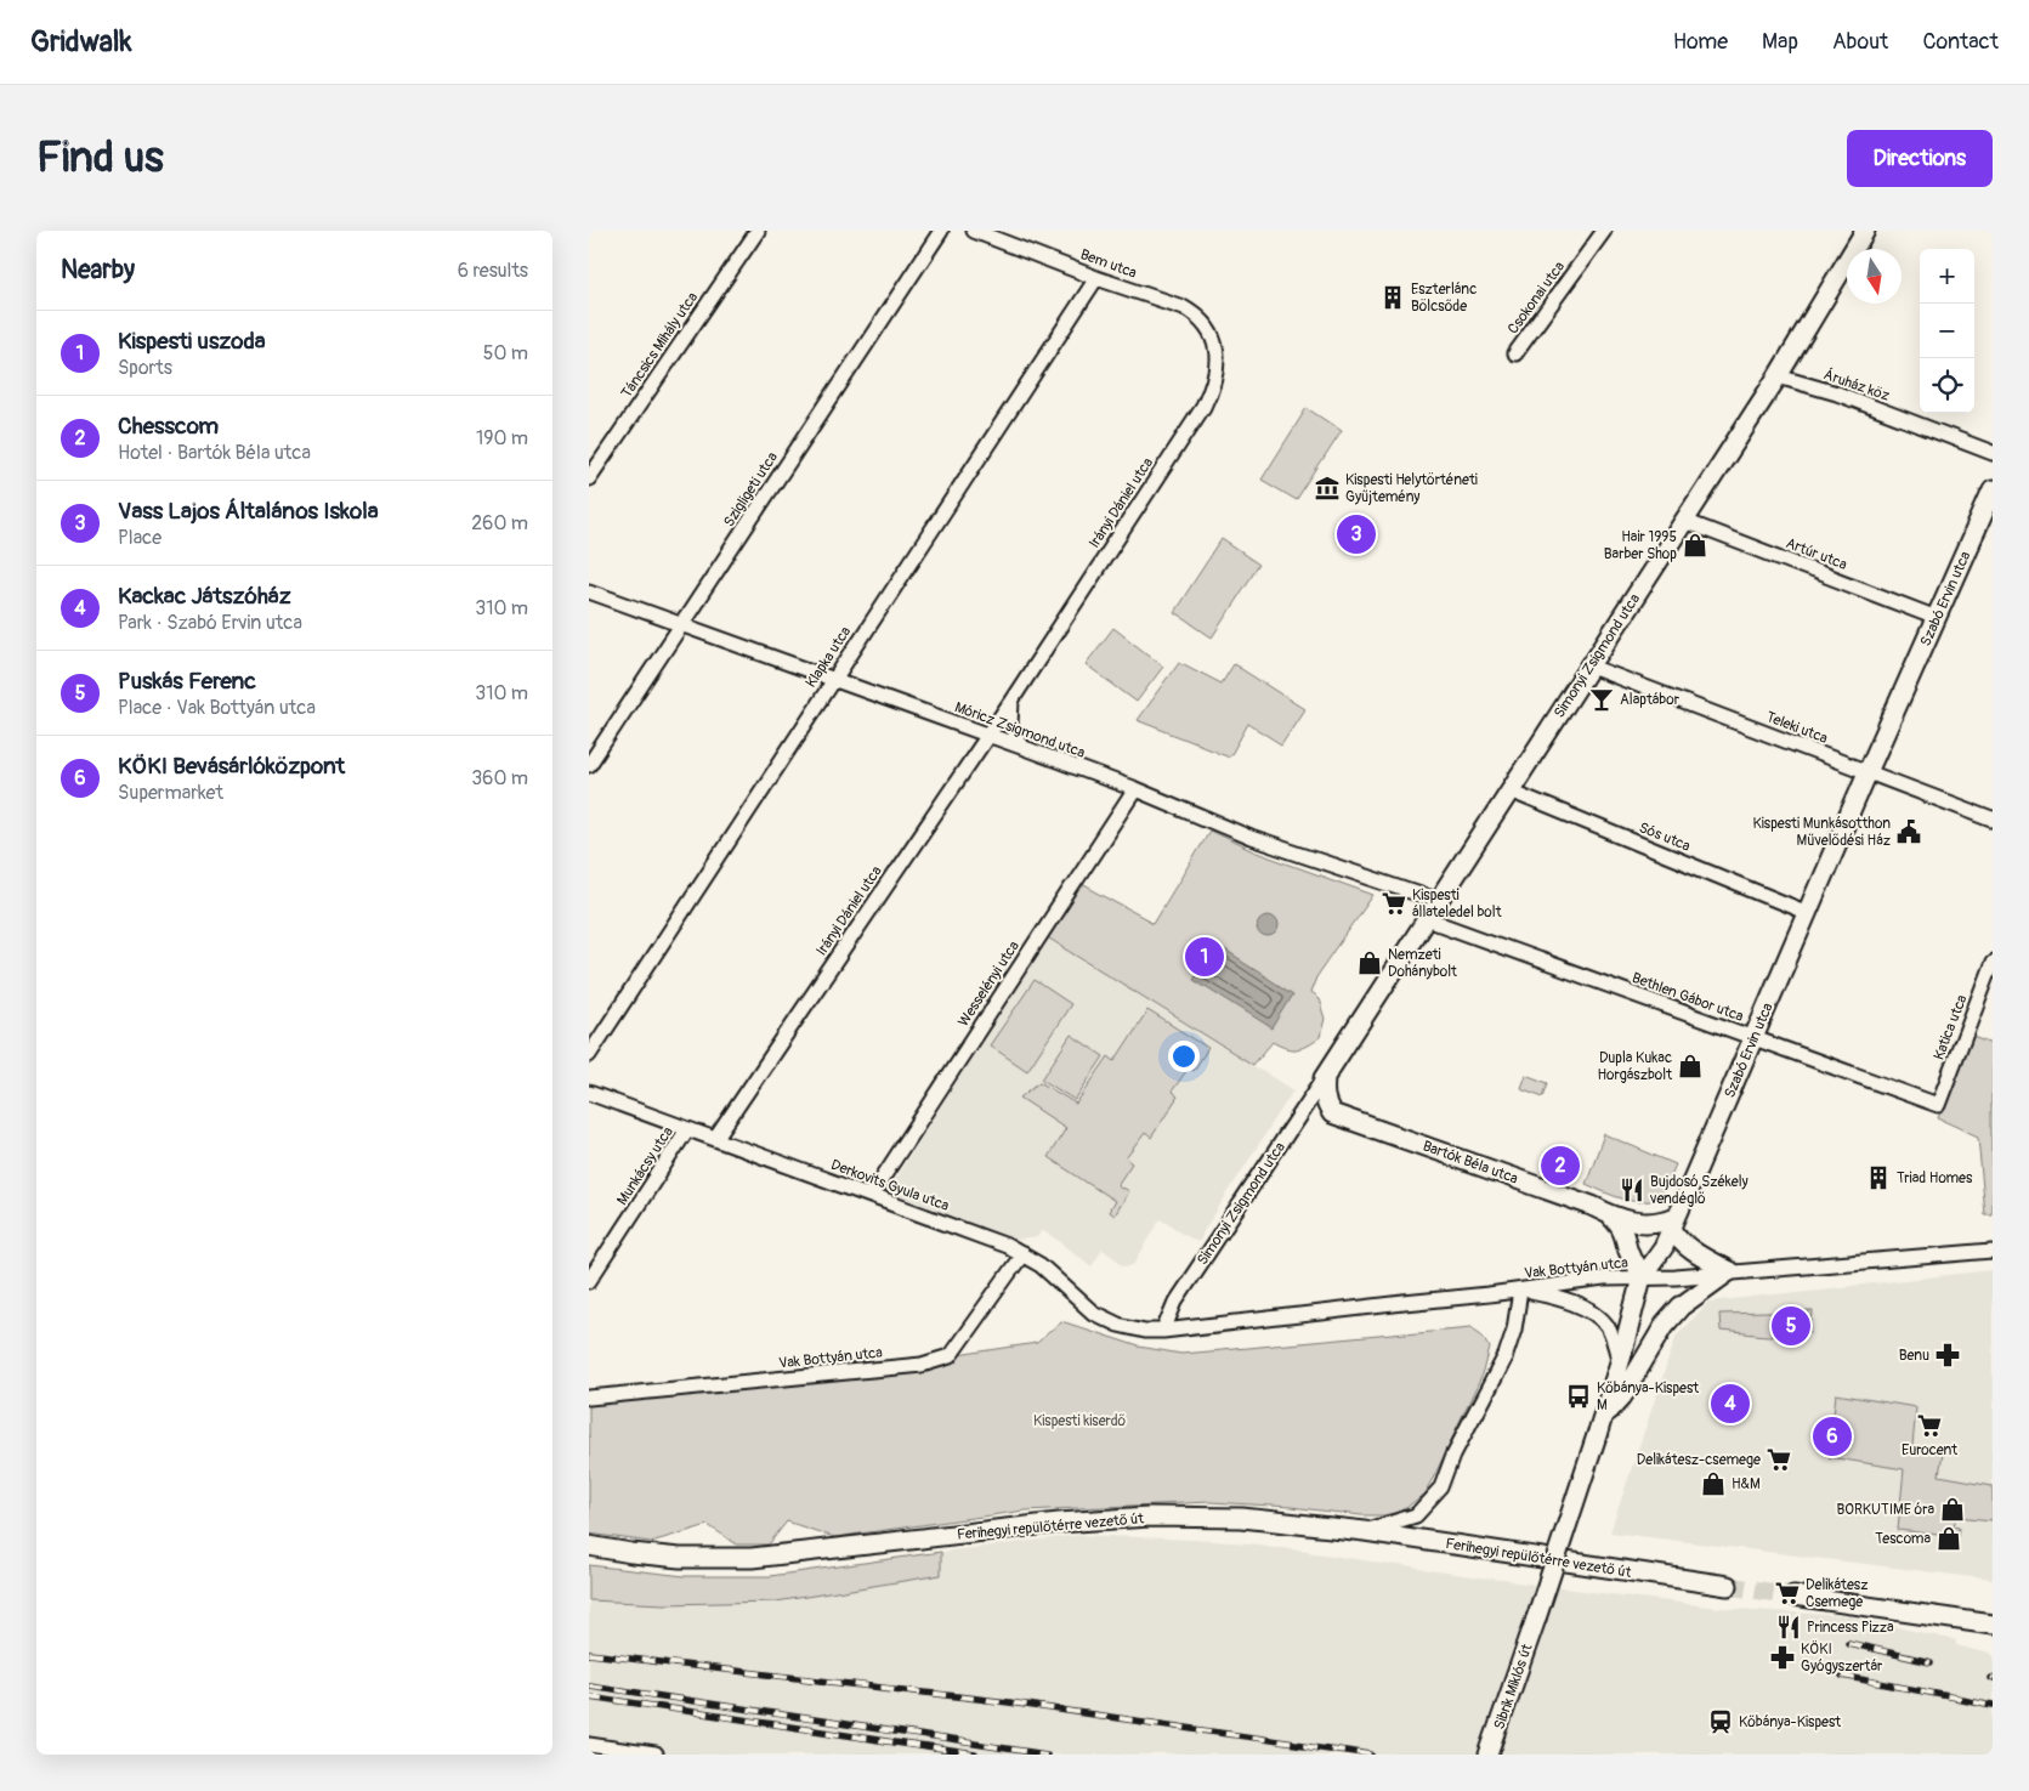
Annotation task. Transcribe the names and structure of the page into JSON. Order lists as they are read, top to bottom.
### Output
{
  "streets": {
    "main road": [
      "Szabó Ervin utca",
      "Simonyi Zsigmond utca",
      "Bartók Béla utca",
      "Ferihegyi repülőtérre vezető út",
      "Sibrik Miklós út"
    ],
    "street": [
      "Bem utca",
      "Csokonai utca",
      "Táncsics Mihály utca",
      "Áruház köz",
      "Szigligeti utca",
      "Irányi Dániel utca",
      "Artúr utca",
      "Klapka utca",
      "Teleki utca",
      "Móricz Zsigmond utca",
      "Sós utca",
      "Wesselényi utca",
      "Bethlen Gábor utca",
      "Katica utca",
      "Munkácsy utca",
      "Derkovits Gyula utca",
      "Vak Bottyán utca"
    ]
  },
  "crossings": [
    ["Bem utca", "Irányi Dániel utca"],
    ["Bem utca", "Klapka utca"],
    ["Áruház köz", "Simonyi Zsigmond utca"],
    ["Szigligeti utca", "Móricz Zsigmond utca"],
    ["Irányi Dániel utca", "Móricz Zsigmond utca"],
    ["Irányi Dániel utca", "Derkovits Gyula utca"],
    ["Artúr utca", "Szabó Ervin utca"],
    ["Artúr utca", "Simonyi Zsigmond utca"],
    ["Szabó Ervin utca", "Teleki utca"],
    ["Szabó Ervin utca", "Sós utca"],
    ["Szabó Ervin utca", "Bethlen Gábor utca"],
    ["Szabó Ervin utca", "Bartók Béla utca"],
    ["Szabó Ervin utca", "Vak Bottyán utca"],
    ["Szabó Ervin utca", "Sibrik Miklós út"],
    ["Simonyi Zsigmond utca", "Teleki utca"],
    ["Simonyi Zsigmond utca", "Móricz Zsigmond utca"],
    ["Simonyi Zsigmond utca", "Sós utca"],
    ["Simonyi Zsigmond utca", "Bethlen Gábor utca"],
    ["Simonyi Zsigmond utca", "Bartók Béla utca"],
    ["Simonyi Zsigmond utca", "Derkovits Gyula utca"],
    ["Simonyi Zsigmond utca", "Vak Bottyán utca"],
    ["Klapka utca", "Móricz Zsigmond utca"],
    ["Móricz Zsigmond utca", "Wesselényi utca"],
    ["Wesselényi utca", "Derkovits Gyula utca"],
    ["Bethlen Gábor utca", "Katica utca"],
    ["Munkácsy utca", "Derkovits Gyula utca"],
    ["Derkovits Gyula utca", "Vak Bottyán utca"]
  ],
  "parks": ["Kispesti kiserdő"],
  "places": {
    "building": ["Eszterlánc Bölcsőde", "Triad Homes"],
    "museum": ["Kispesti Helytörténeti Gyűjtemény"],
    "shop": [
      "Hair 1995 Barber Shop",
      "Nemzeti Dohánybolt",
      "Dupla Kukac Horgászbolt",
      "H&M",
      "BORKUTIME óra",
      "Tescoma"
    ],
    "bar": ["Alaptábor"],
    "public building": ["Kispesti Munkásotthon Művelődési Ház"],
    "supermarket": [
      "Kispesti állateledel bolt",
      "Eurocent",
      "Delikátesz-csemege",
      "Delikátesz Csemege"
    ],
    "restaurant": ["Bujdosó Székely vendéglő", "Princess Pizza"],
    "pharmacy": ["Benu", "KÖKI Gyógyszertár"],
    "bus stop": ["Kőbánya-Kispest M"],
    "station": ["Kőbánya-Kispest"]
  },
  "north": "bottom",
  "page": {
    "header": "Gridwalk",
    "nav": [
      "Home",
      "Map",
      "About",
      "Contact"
    ],
    "buttons": "Directions",
    "title": "Find us",
    "heading": ["Nearby", "6 results"],
    "map_buttons": ["+", "−"],
    "list": [
      {
        "mark": "1",
        "name": "Kispesti uszoda",
        "note": "Sports",
        "value": "50 m"
      },
      {
        "mark": "2",
        "name": "Chesscom",
        "note": "Hotel · Bartók Béla utca",
        "value": "190 m"
      },
      {
        "mark": "3",
        "name": "Vass Lajos Általános Iskola",
        "note": "Place",
        "value": "260 m"
      },
      {
        "mark": "4",
        "name": "Kackac Játszóház",
        "note": "Park · Szabó Ervin utca",
        "value": "310 m"
      },
      {
        "mark": "5",
        "name": "Puskás Ferenc",
        "note": "Place · Vak Bottyán utca",
        "value": "310 m"
      },
      {
        "mark": "6",
        "name": "KÖKI Bevásárlóközpont",
        "note": "Supermarket",
        "value": "360 m"
      }
    ],
    "pins": [
      "3",
      "1",
      "2",
      "5",
      "4",
      "6"
    ]
  }
}
